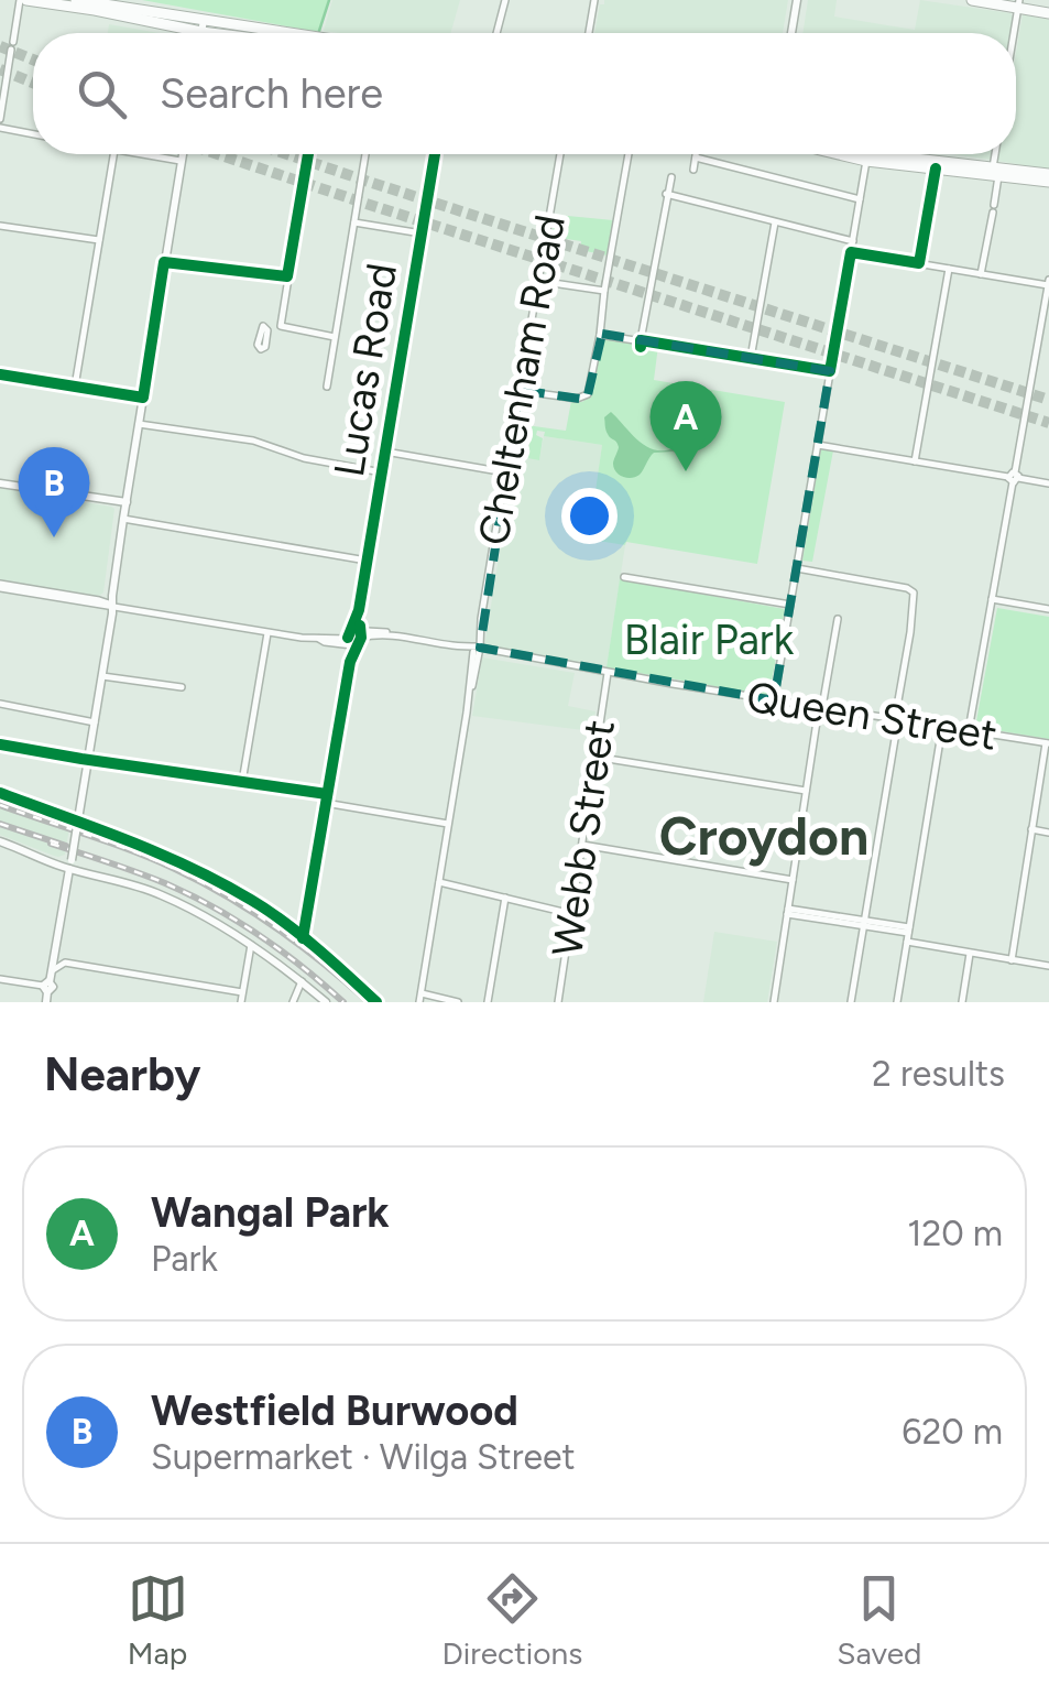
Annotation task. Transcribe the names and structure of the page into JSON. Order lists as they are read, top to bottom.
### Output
{
  "streets": {
    "street": [
      "Lucas Road",
      "Cheltenham Road",
      "Queen Street",
      "Webb Street"
    ]
  },
  "crossings": [
    ["Lucas Road", "Queen Street"],
    ["Cheltenham Road", "Queen Street"],
    ["Queen Street", "Webb Street"]
  ],
  "districts": ["Croydon"],
  "parks": ["Blair Park"],
  "page": {
    "search": "Search here",
    "pins": ["A", "B"],
    "heading": ["Nearby", "2 results"],
    "list": [
      {
        "mark": "A",
        "name": "Wangal Park",
        "note": "Park",
        "value": "120 m"
      },
      {
        "mark": "B",
        "name": "Westfield Burwood",
        "note": "Supermarket · Wilga Street",
        "value": "620 m"
      }
    ],
    "nav": ["Map", "Directions", "Saved"]
  }
}
